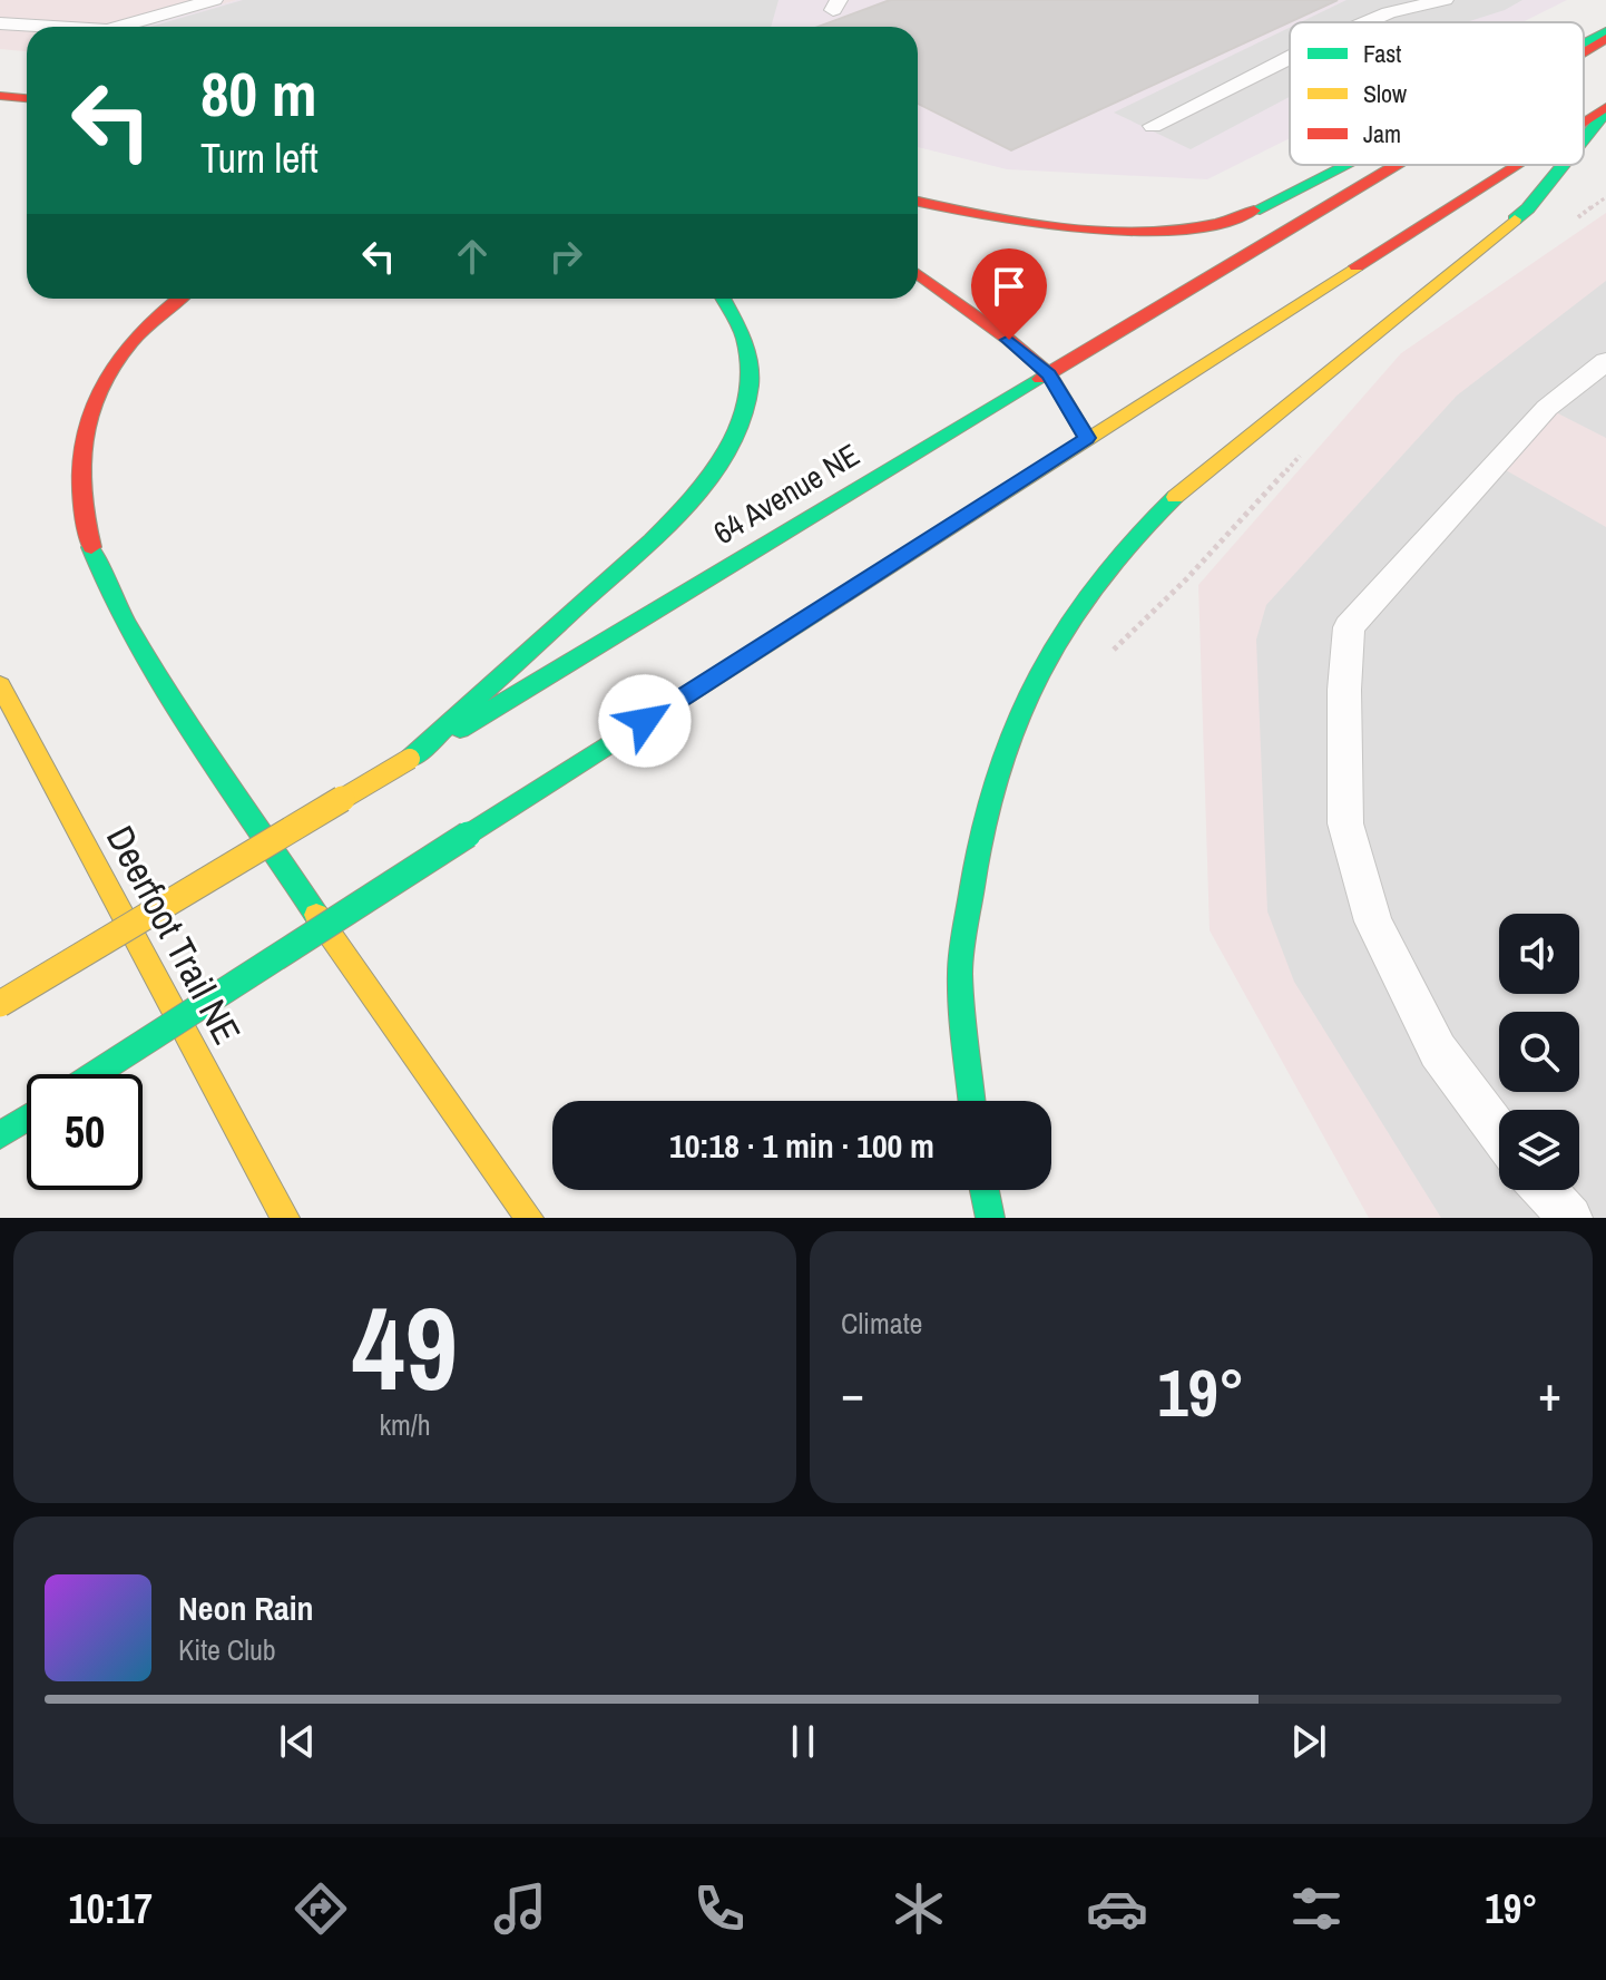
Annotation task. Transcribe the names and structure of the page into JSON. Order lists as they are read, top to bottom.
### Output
{
  "streets": {
    "main road": ["64 Avenue NE", "Deerfoot Trail NE"]
  },
  "legend": ["Fast", "Slow", "Jam"],
  "page": {
    "turn": ["80 m", "Turn left"],
    "limit": "50",
    "trip": "10:18 · 1 min · 100 m",
    "tile": [
      ["49", "km/h"],
      "Climate"
    ],
    "heat": ["−", "19°", "+"],
    "song": ["Neon Rain", "Kite Club"],
    "tabs": ["10:17", "19°"]
  }
}
